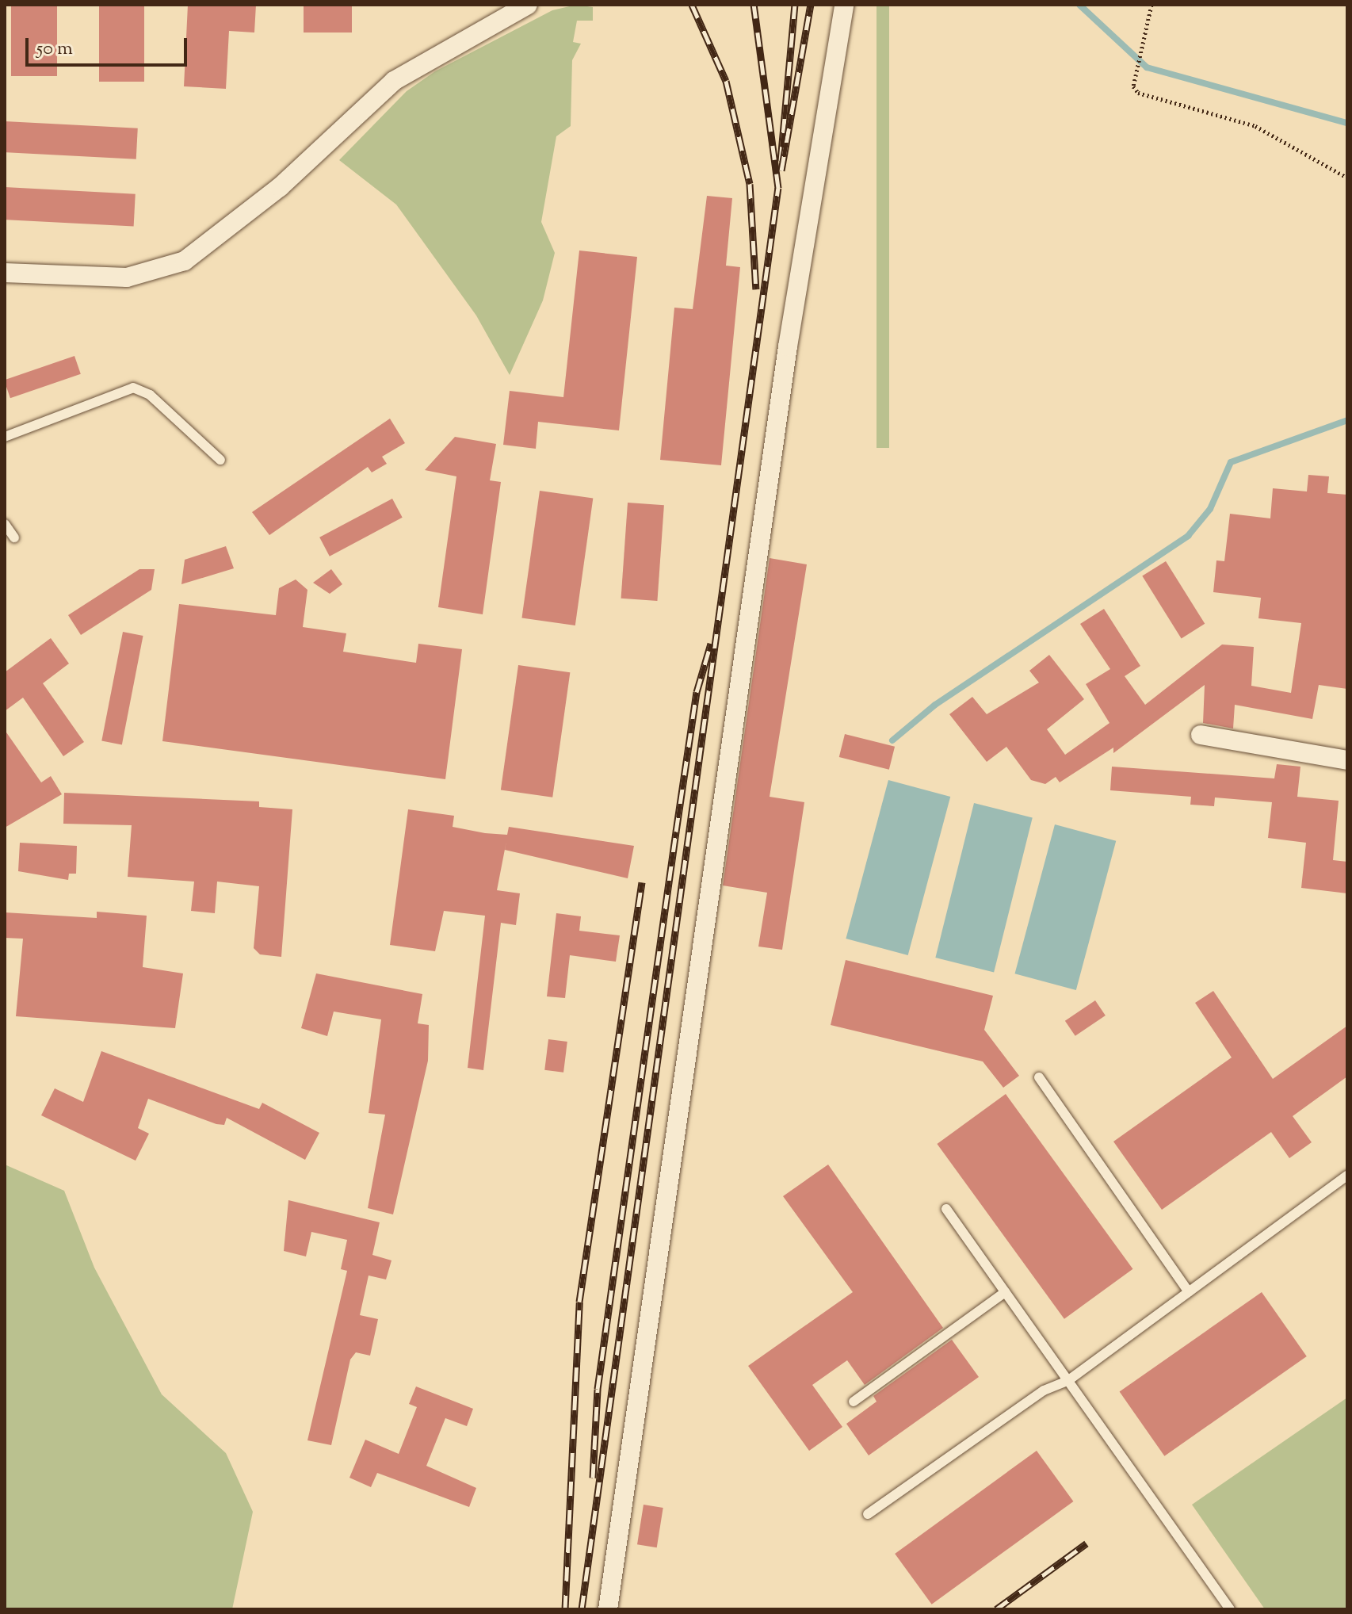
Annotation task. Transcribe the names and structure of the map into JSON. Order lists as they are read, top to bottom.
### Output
{
  "scale_bar": "50 m"
}
